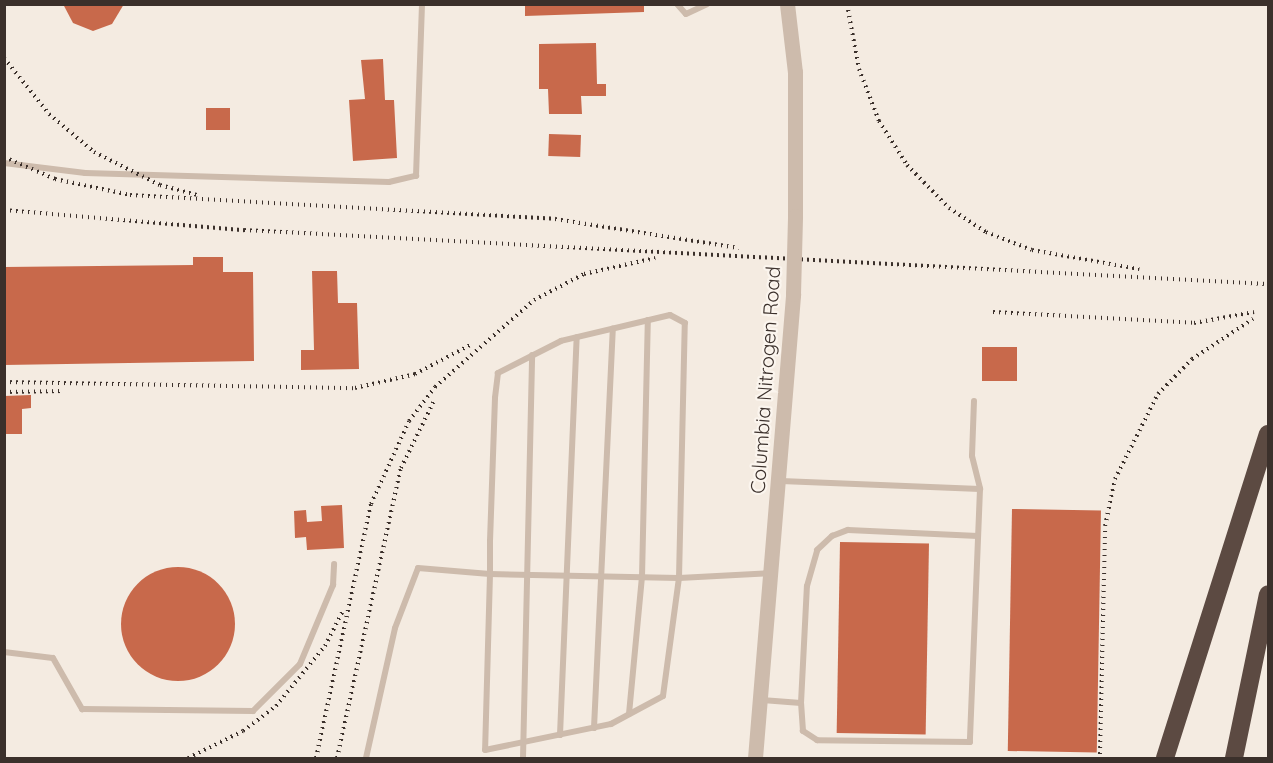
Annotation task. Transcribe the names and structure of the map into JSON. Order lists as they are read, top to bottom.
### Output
{
  "streets": {
    "street": ["Columbia Nitrogen Road"]
  }
}
